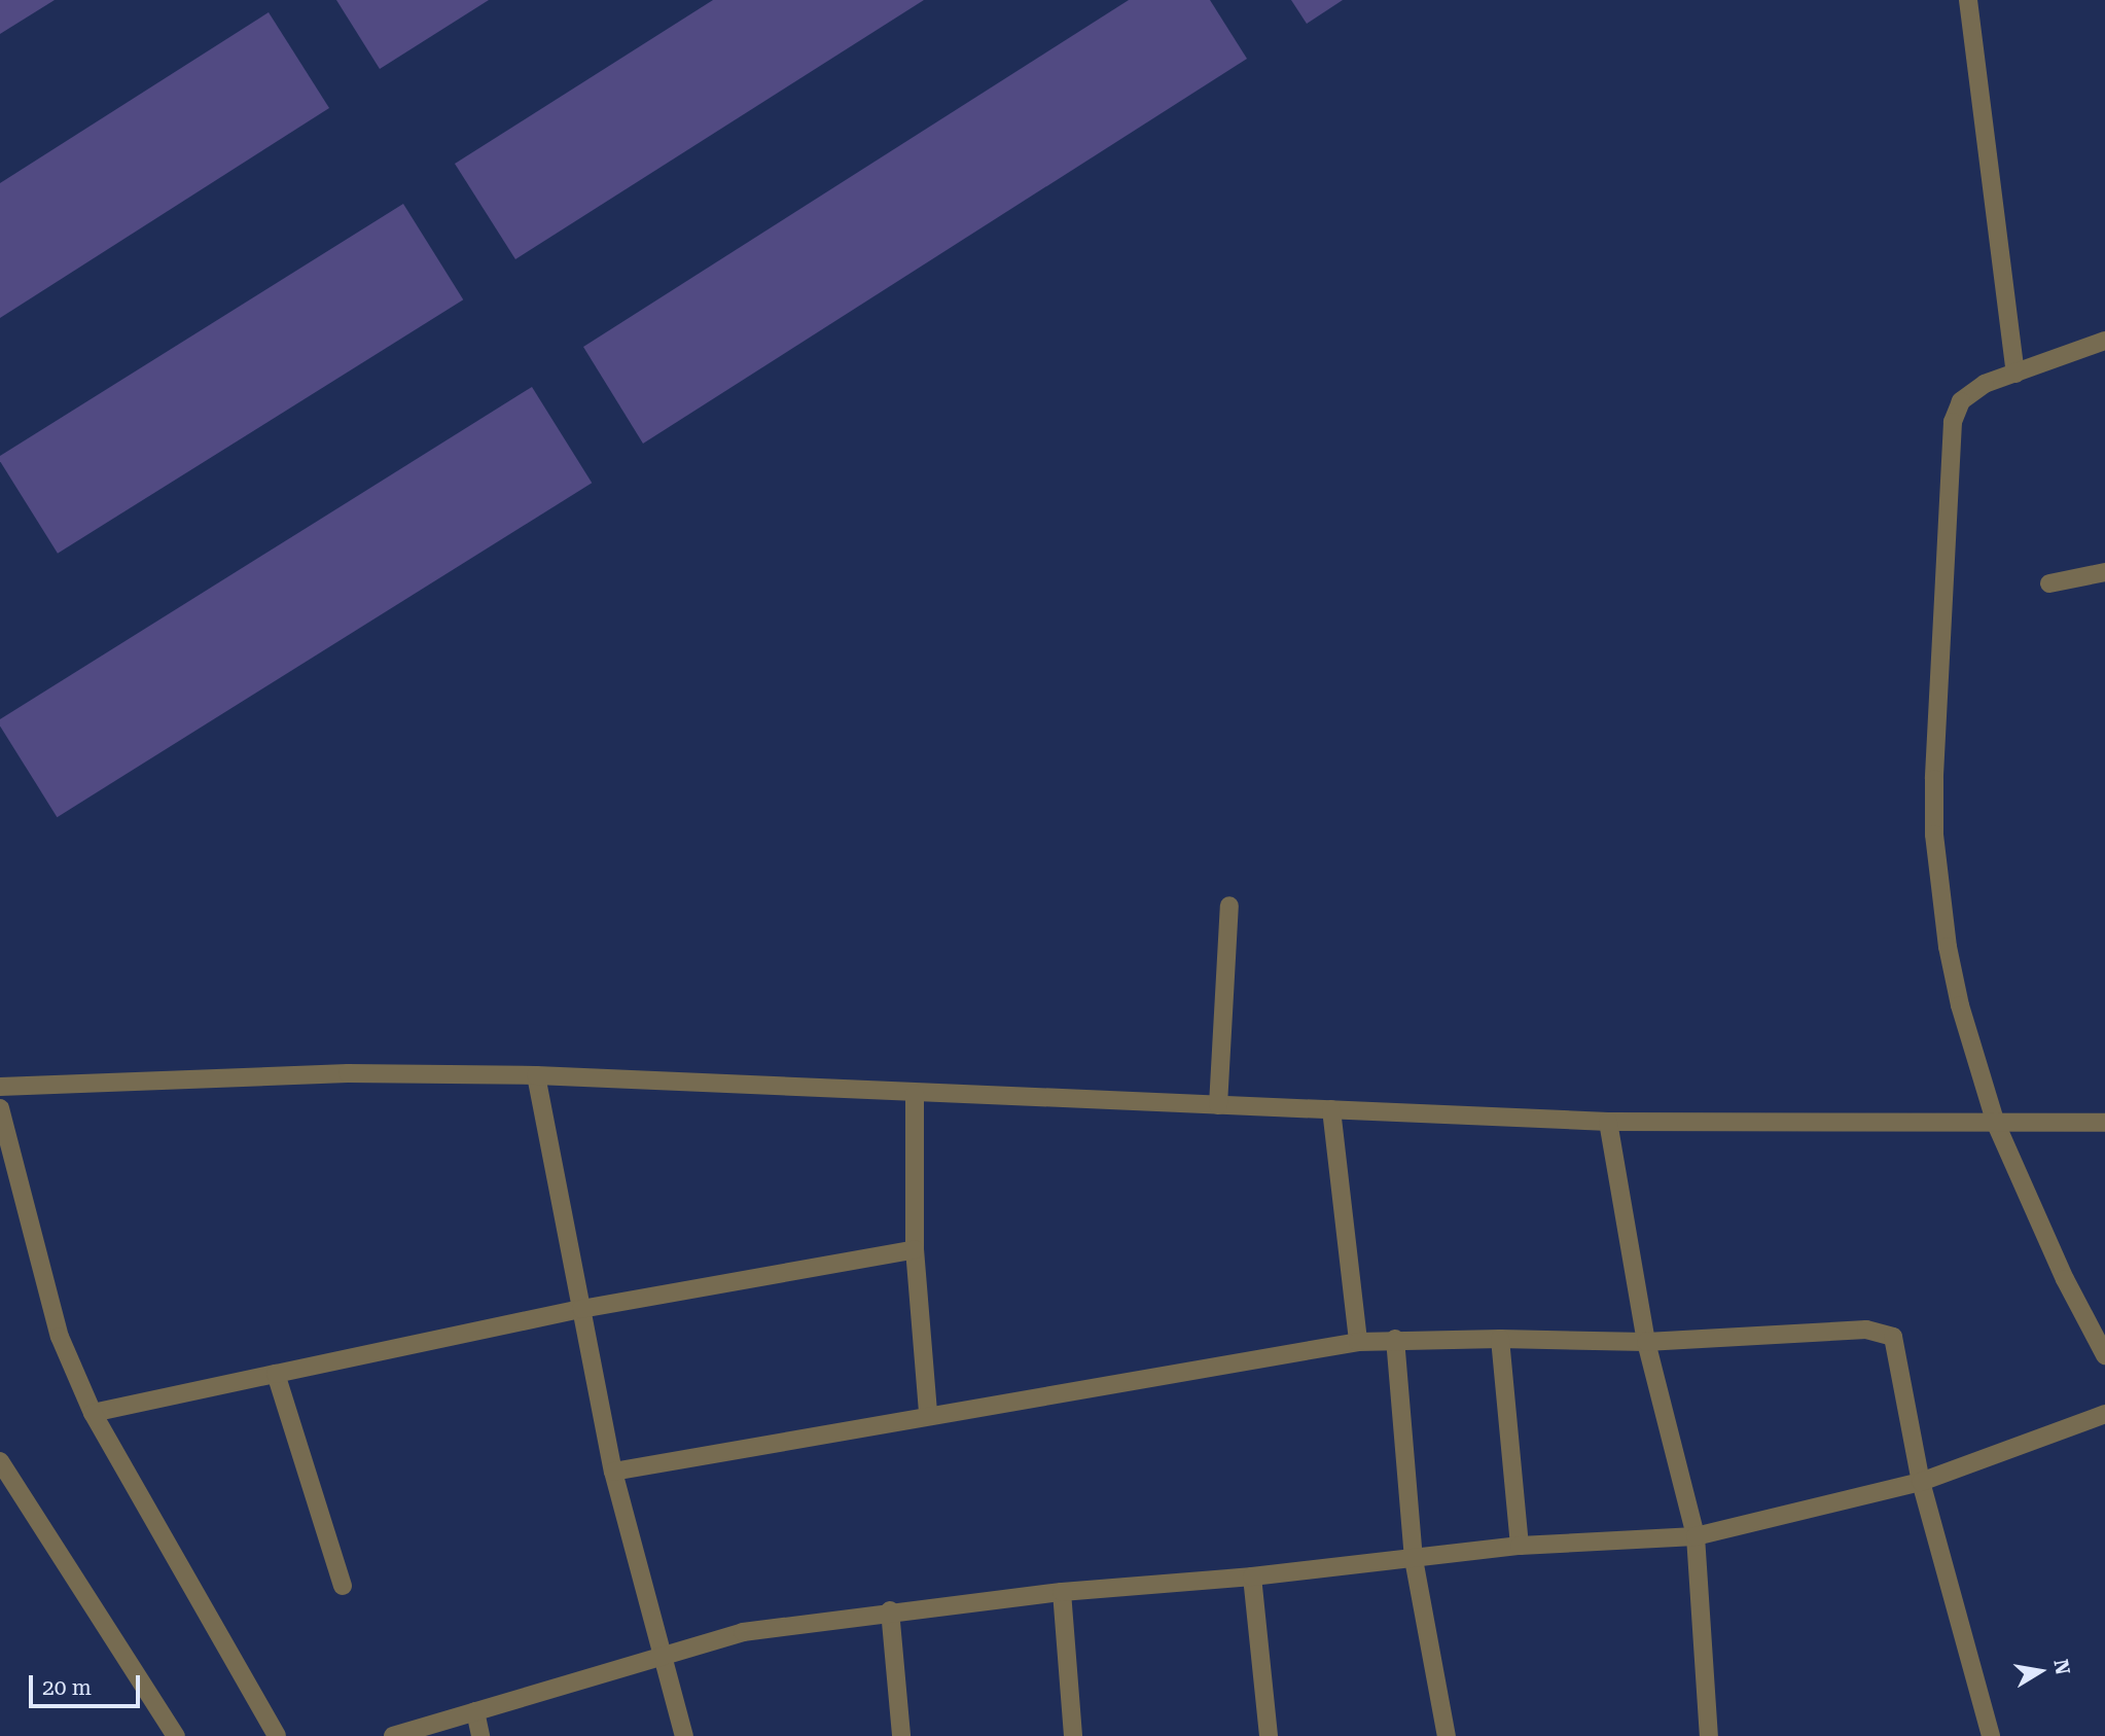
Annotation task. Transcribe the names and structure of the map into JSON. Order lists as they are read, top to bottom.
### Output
{
  "scale_bar": "20 m",
  "north": "right"
}
